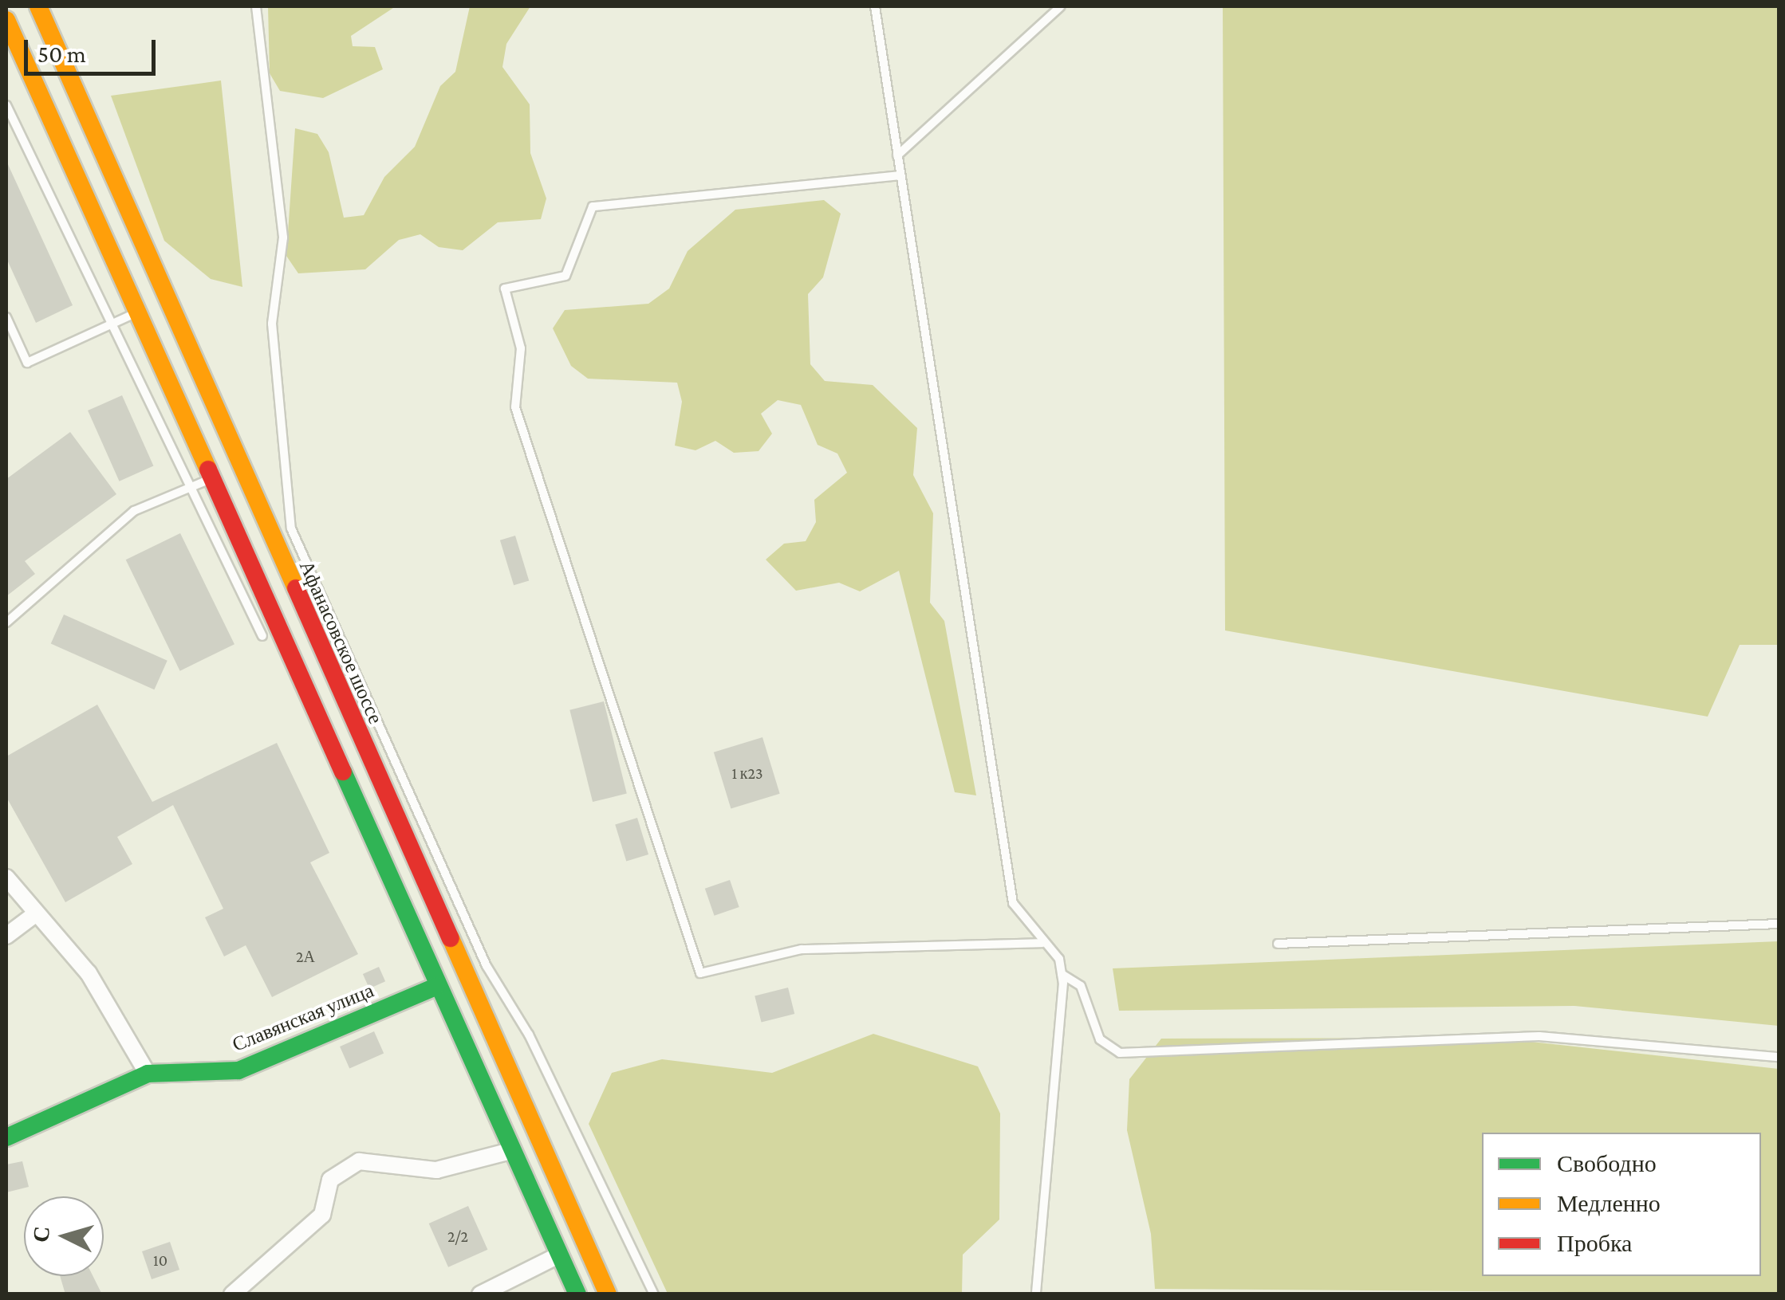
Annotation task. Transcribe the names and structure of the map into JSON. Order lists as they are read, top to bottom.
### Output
{
  "streets": {
    "main road": ["Афанасовское шоссе", "Славянская улица"]
  },
  "house_numbers": [
    "1 к23",
    "2А",
    "2/2",
    "10"
  ],
  "legend": ["Свободно", "Медленно", "Пробка"],
  "scale_bar": "50 m",
  "north": "left"
}
